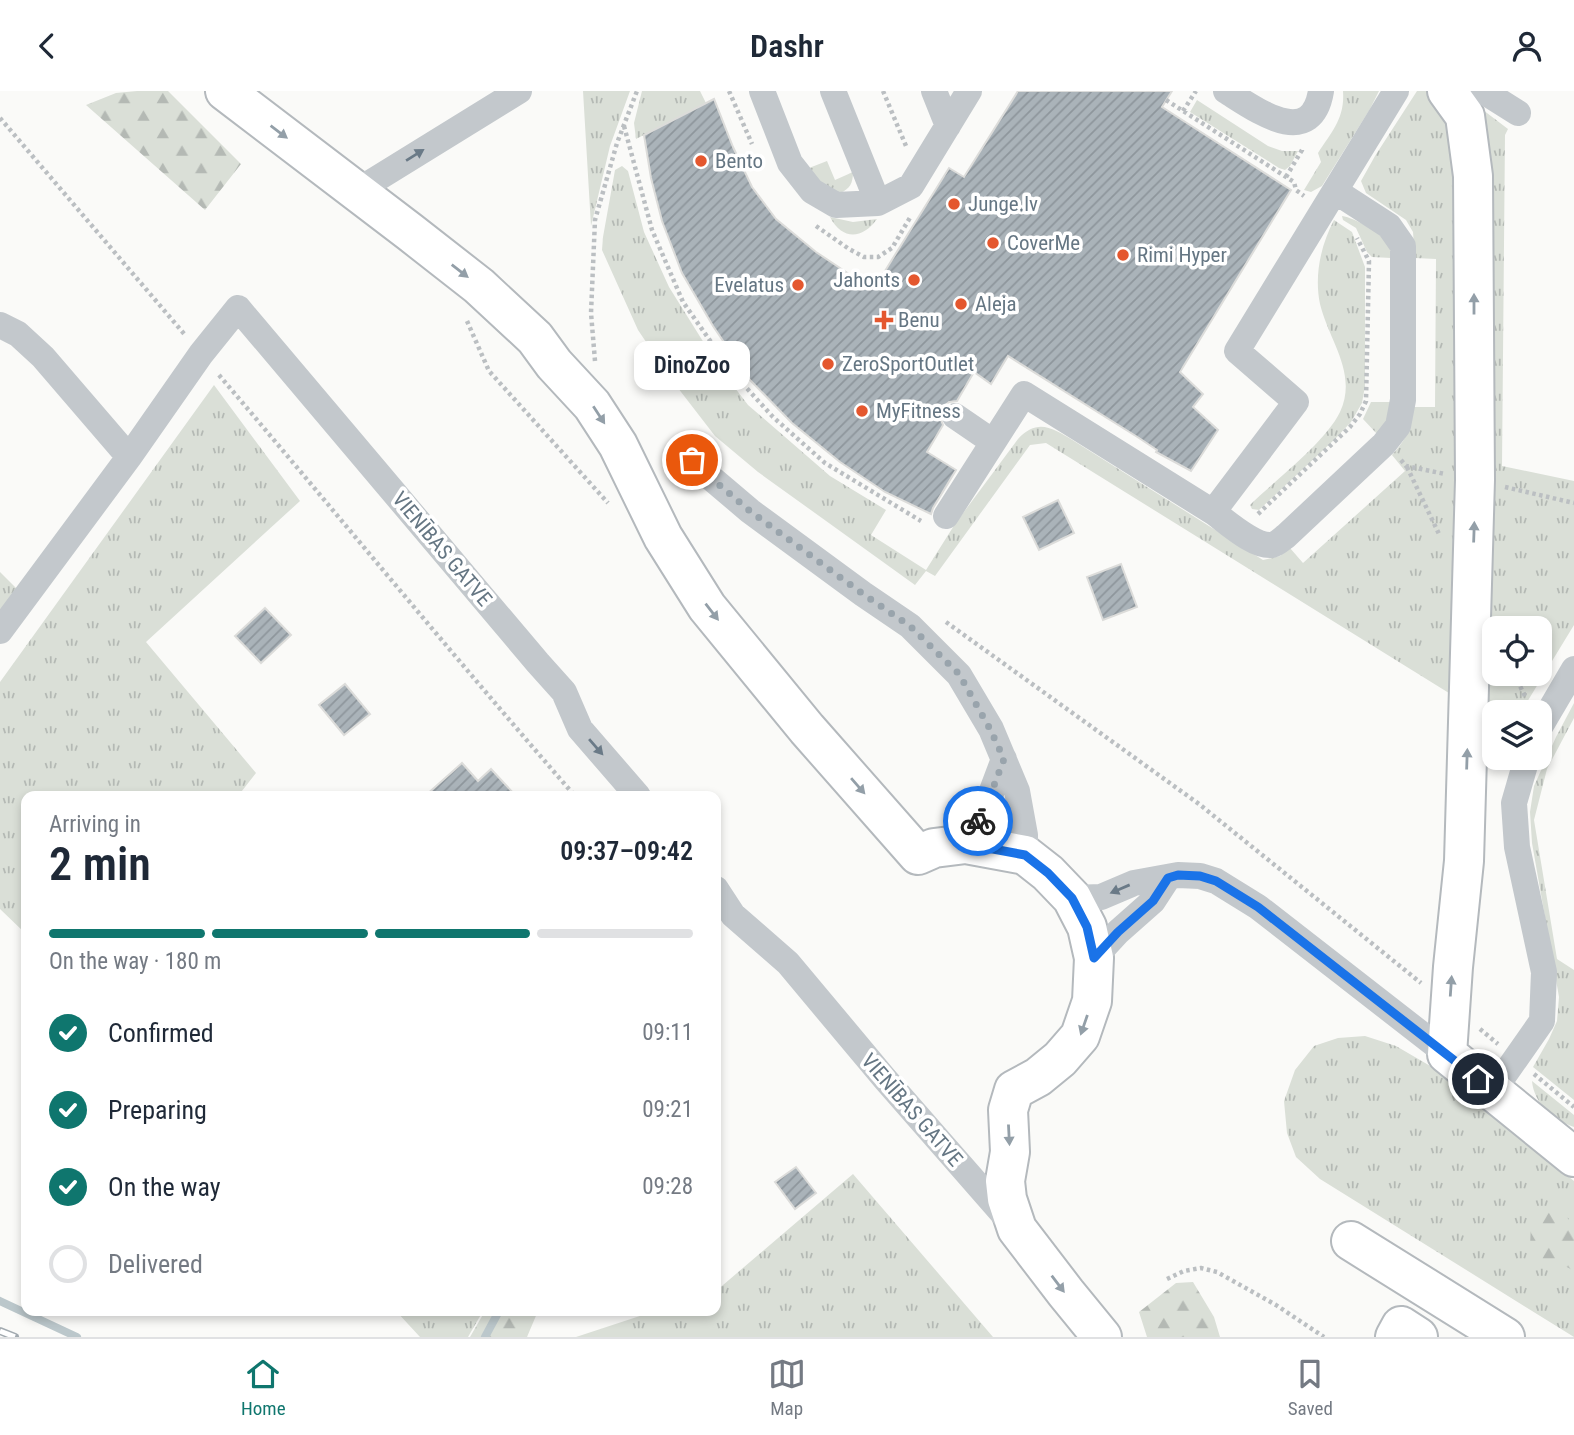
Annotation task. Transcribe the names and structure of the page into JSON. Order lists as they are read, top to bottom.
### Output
{
  "streets": {
    "highway": ["VIENĪBAS GATVE"]
  },
  "one_way": ["VIENĪBAS GATVE"],
  "places": {
    "other": [
      "Bento",
      "Junge.lv",
      "CoverMe",
      "Rimi Hyper",
      "Jahonts",
      "Evelatus",
      "Aleja",
      "ZeroSportOutlet",
      "MyFitness",
      "DinoZoo"
    ],
    "health": ["Benu"]
  },
  "page": {
    "header": "Dashr",
    "bubble": "DinoZoo",
    "heading": ["2 min", "Arriving in", "09:37–09:42"],
    "bar": "On the way · 180 m",
    "list": [
      ["Confirmed", "09:11"],
      ["Preparing", "09:21"],
      ["On the way", "09:28"],
      "Delivered"
    ],
    "tabs": ["Home", "Map", "Saved"]
  }
}
